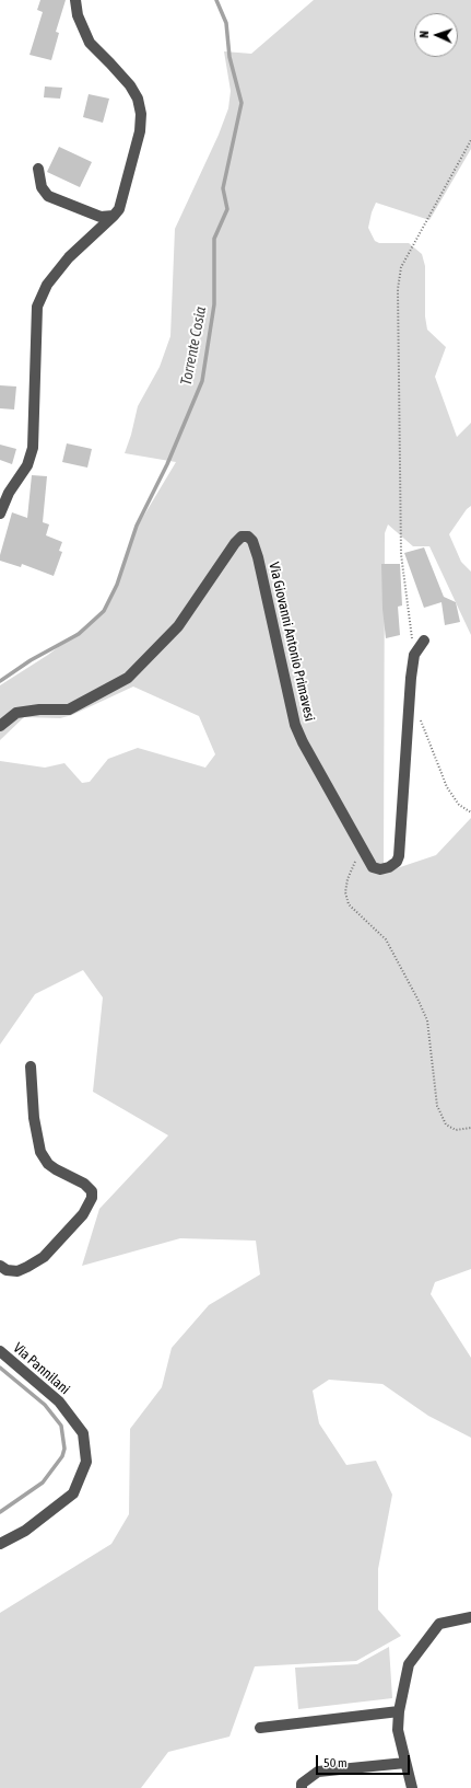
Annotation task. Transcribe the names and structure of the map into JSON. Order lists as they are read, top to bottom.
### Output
{
  "streets": {
    "street": ["Via Giovanni Antonio Primavesi", "Via Pannilani"]
  },
  "water": ["Torrente Cosia"],
  "scale_bar": "50 m",
  "north": "left"
}
